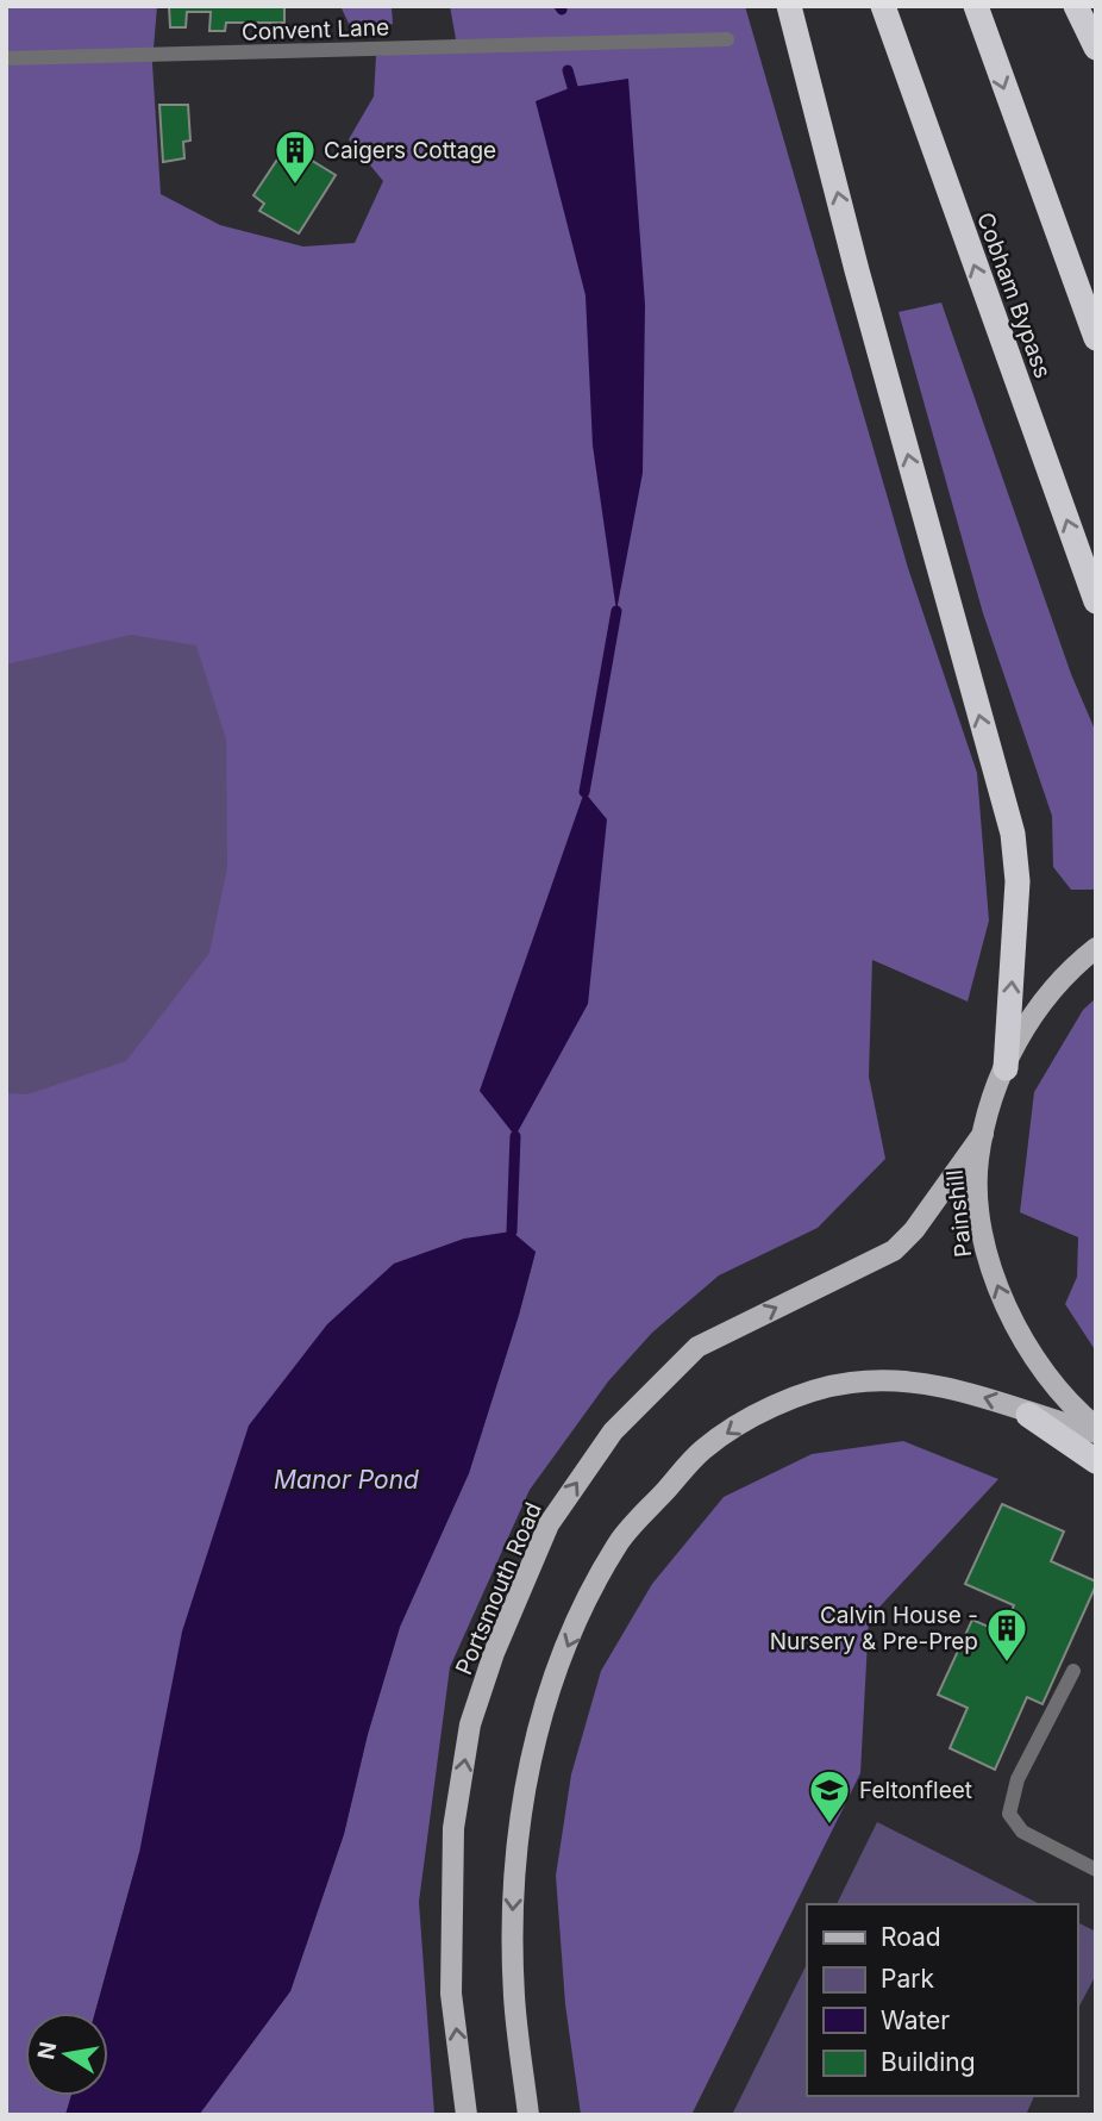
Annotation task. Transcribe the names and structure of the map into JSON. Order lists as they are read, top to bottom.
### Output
{
  "streets": {
    "highway": ["Cobham Bypass"],
    "main road": ["Painshill", "Portsmouth Road"],
    "lane": ["Convent Lane"]
  },
  "crossings": [
    ["Painshill", "Portsmouth Road"]
  ],
  "one_way": ["Painshill", "Portsmouth Road"],
  "water": ["Manor Pond"],
  "places": {
    "building": ["Caigers Cottage", "Calvin House - Nursery & Pre-Prep"],
    "school or university": ["Feltonfleet"]
  },
  "legend": [
    "Road",
    "Park",
    "Water",
    "Building"
  ],
  "north": "left"
}
